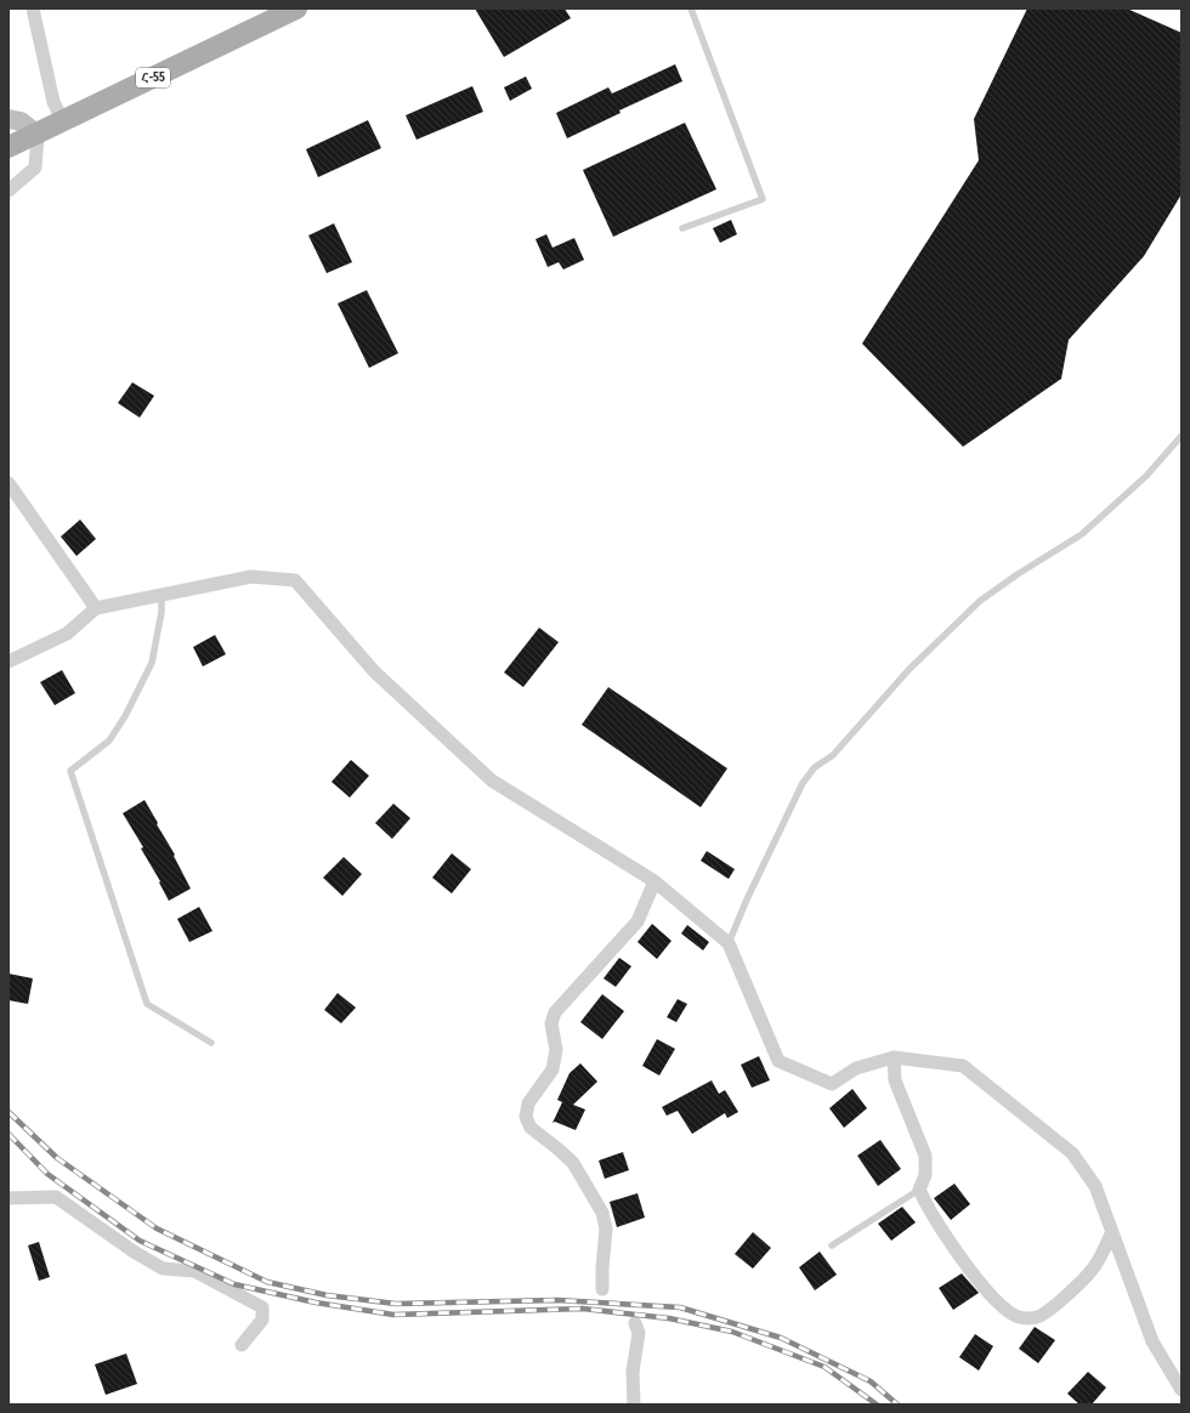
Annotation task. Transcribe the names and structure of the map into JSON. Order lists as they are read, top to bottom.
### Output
{
  "streets": {
    "main road": ["Հ-55"]
  }
}
